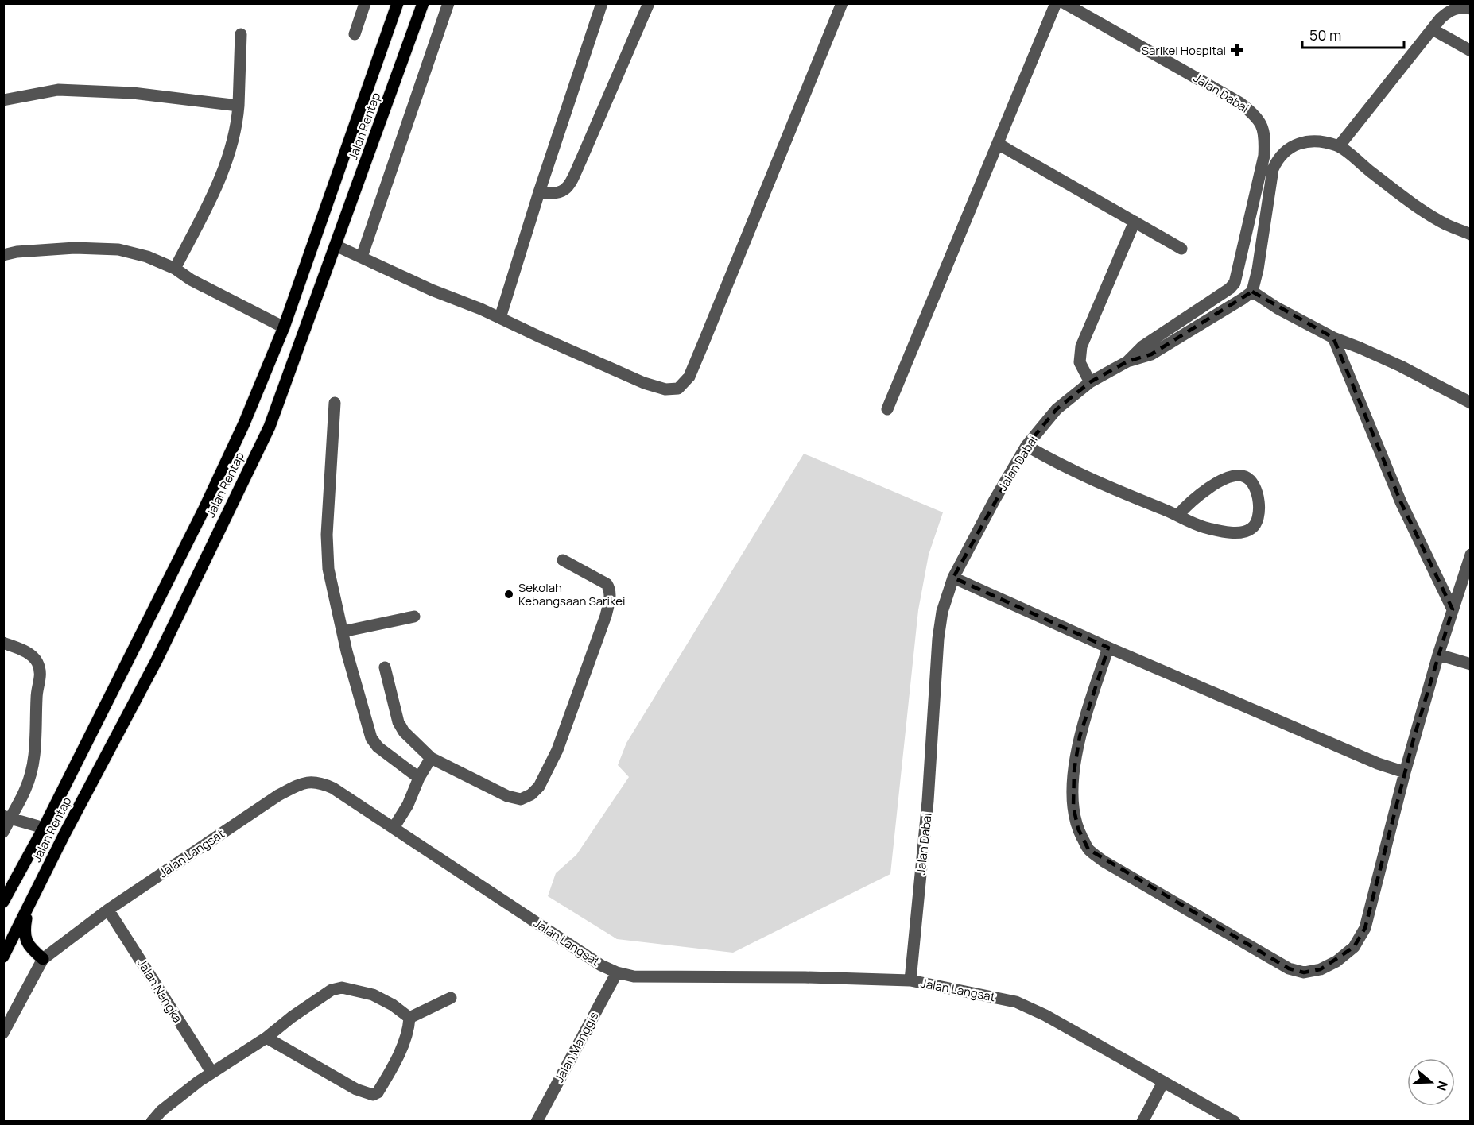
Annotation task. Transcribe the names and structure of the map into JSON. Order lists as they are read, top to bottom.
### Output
{
  "streets": {
    "main road": ["Jalan Rentap"],
    "street": [
      "Jalan Dabai",
      "Jalan Langsat",
      "Jalan Nangka",
      "Jalan Manggis"
    ]
  },
  "crossings": [
    ["Jalan Dabai", "Jalan Langsat"],
    ["Jalan Langsat", "Jalan Nangka"],
    ["Jalan Langsat", "Jalan Manggis"]
  ],
  "places": {
    "health": ["Sarikei Hospital"],
    "other": ["Sekolah Kebangsaan Sarikei"]
  },
  "scale_bar": "50 m",
  "north": "right"
}
